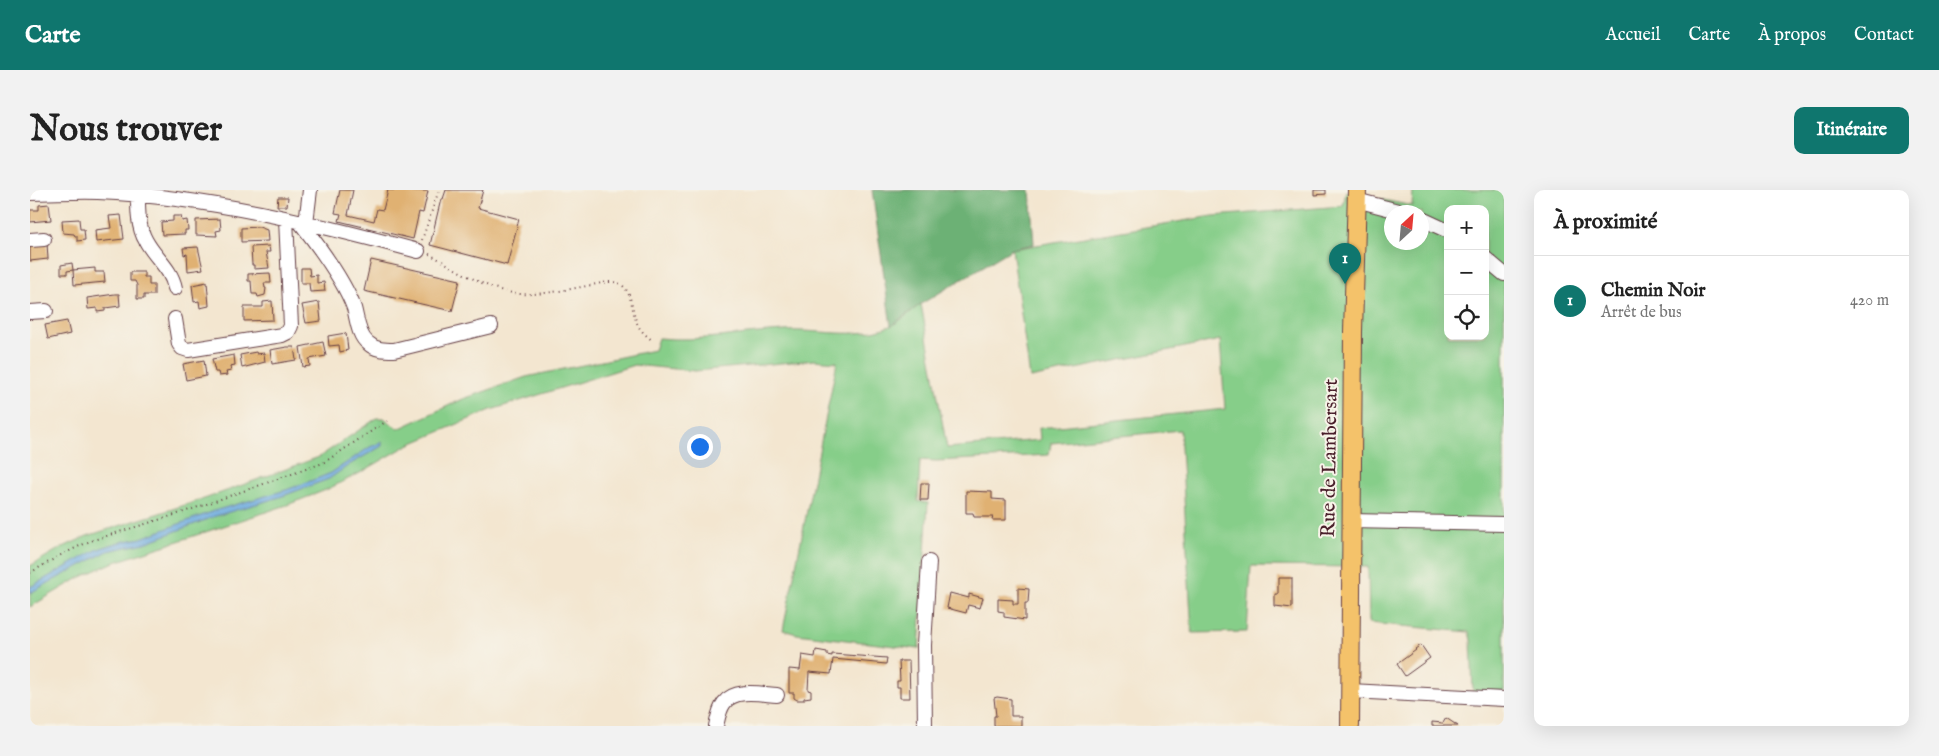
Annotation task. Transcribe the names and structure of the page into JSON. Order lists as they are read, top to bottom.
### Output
{
  "streets": {
    "main road": ["Rue de Lambersart"]
  },
  "north": "top right",
  "page": {
    "header": "Carte",
    "nav": [
      "Accueil",
      "Carte",
      "À propos",
      "Contact"
    ],
    "buttons": "Itinéraire",
    "title": "Nous trouver",
    "heading": "À proximité",
    "map_buttons": ["+", "−"],
    "pins": "1",
    "list": [
      {
        "mark": "1",
        "name": "Chemin Noir",
        "note": "Arrêt de bus",
        "value": "420 m"
      }
    ]
  }
}
